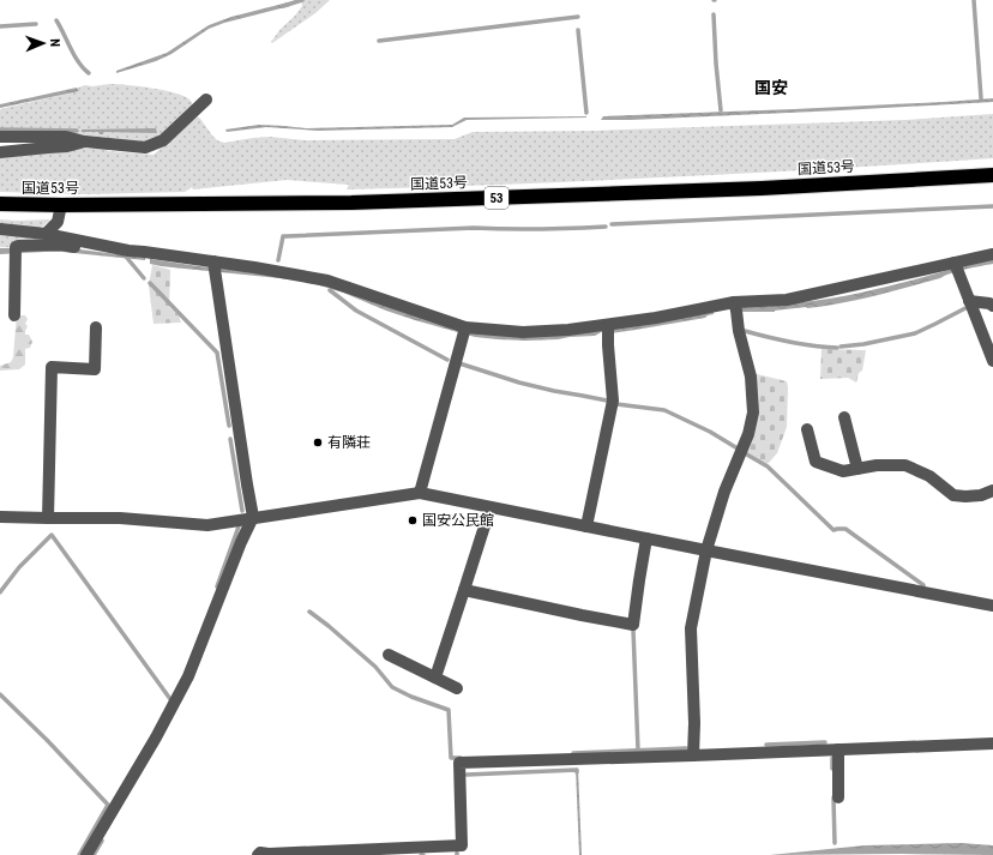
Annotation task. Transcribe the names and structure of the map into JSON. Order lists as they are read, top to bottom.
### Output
{
  "streets": {
    "highway": ["国道53号", "53"]
  },
  "districts": ["国安"],
  "places": ["有隣荘", "国安公民館"],
  "north": "right"
}
